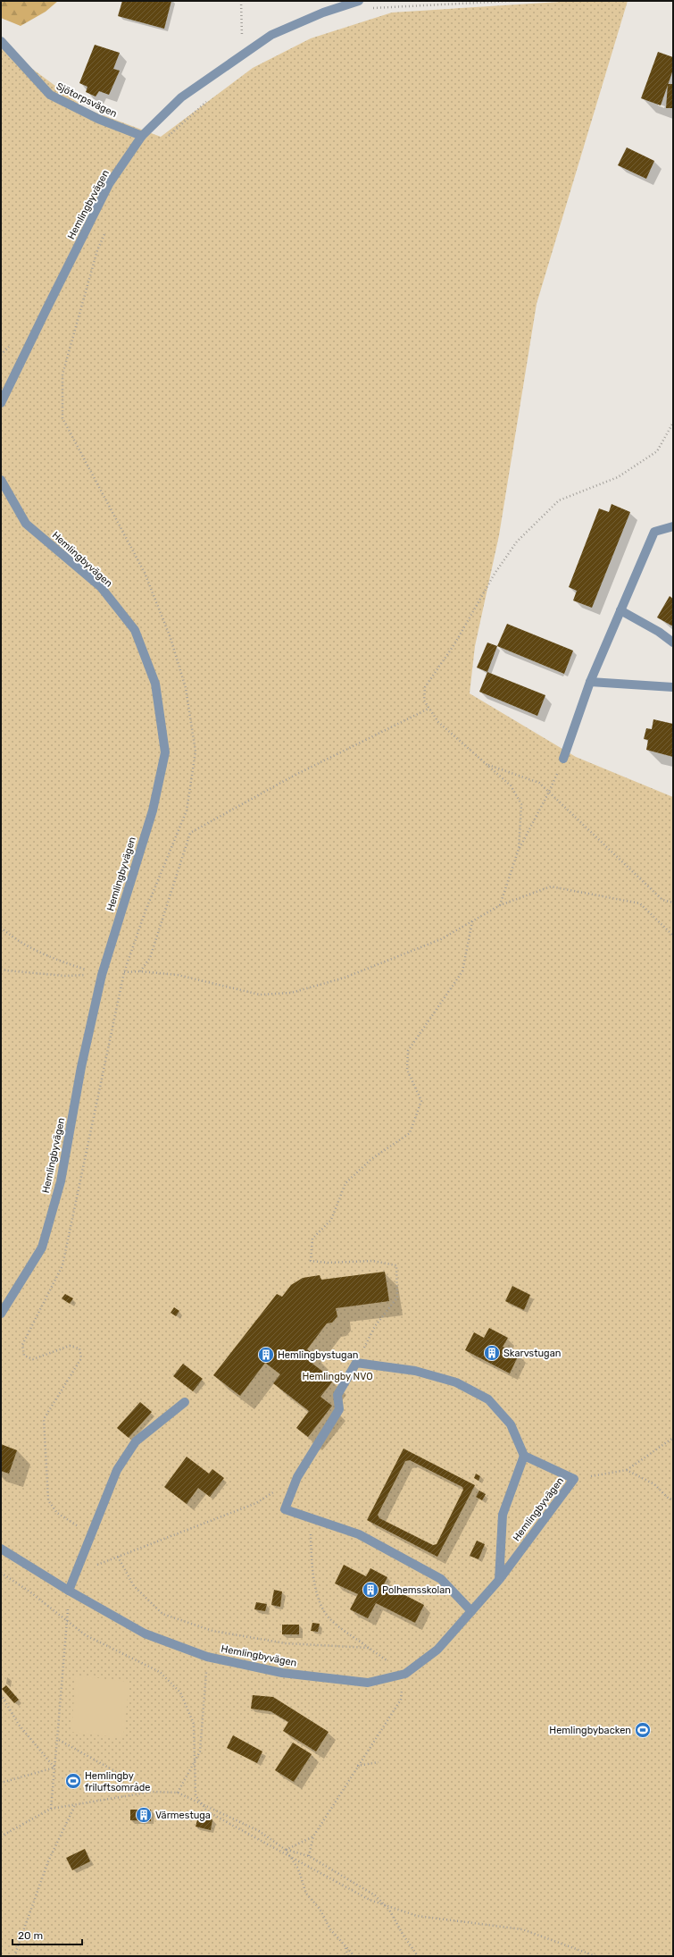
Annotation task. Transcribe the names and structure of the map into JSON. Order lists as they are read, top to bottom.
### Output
{
  "streets": {
    "street": ["Sjötorpsvägen", "Hemlingbyvägen"]
  },
  "crossings": [
    ["Sjötorpsvägen", "Hemlingbyvägen"]
  ],
  "parks": ["Hemlingby NVO"],
  "places": {
    "building": [
      "Skarvstugan",
      "Hemlingbystugan",
      "Polhemsskolan",
      "Värmestuga"
    ],
    "sports": ["Hemlingbybacken", "Hemlingby friluftsområde"]
  },
  "scale_bar": "20 m"
}
